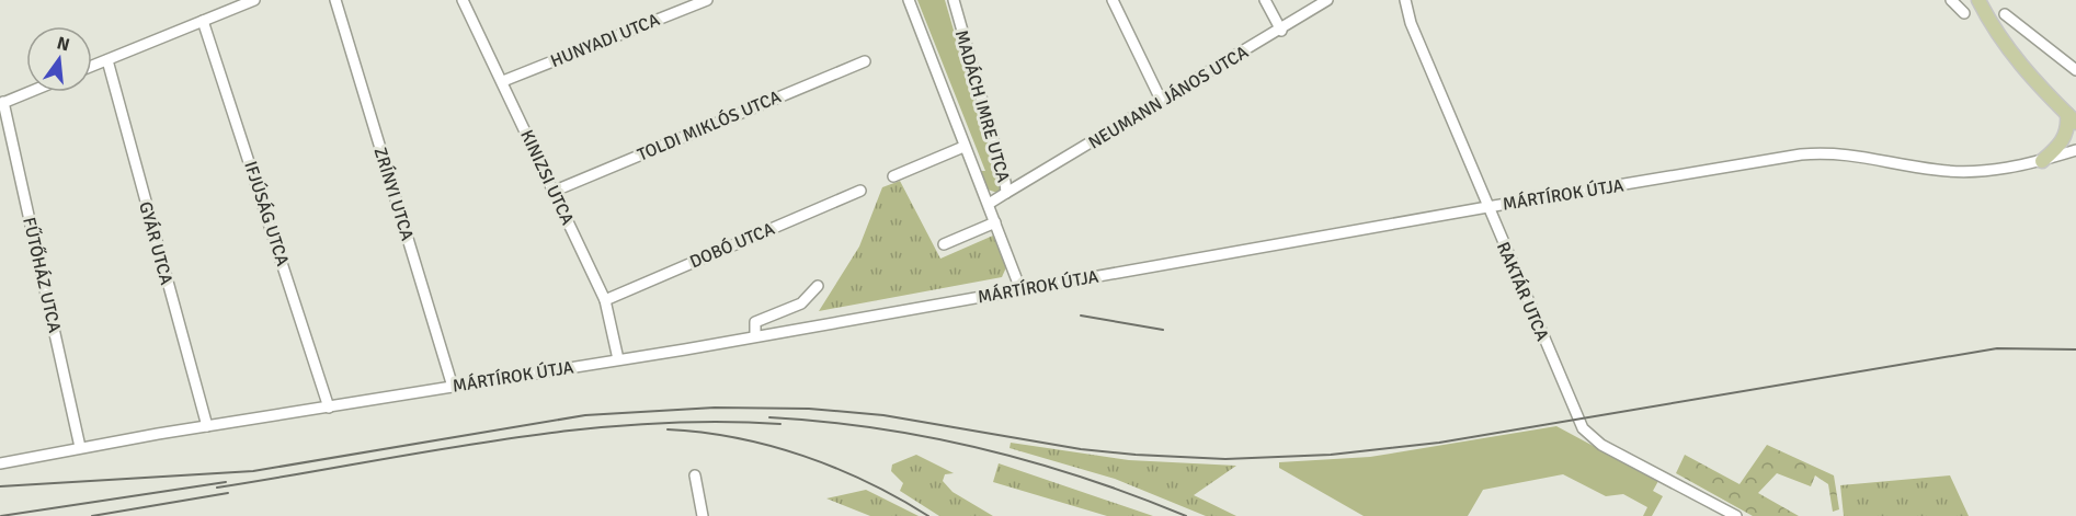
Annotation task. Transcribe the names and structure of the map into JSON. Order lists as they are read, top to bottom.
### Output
{
  "streets": {
    "street": [
      "HUNYADI UTCA",
      "NEUMANN JÁNOS UTCA",
      "MADÁCH IMRE UTCA",
      "TOLDI MIKLÓS UTCA",
      "KINIZSI UTCA",
      "ZRÍNYI UTCA",
      "MÁRTÍROK ÚTJA",
      "IFJÚSÁG UTCA",
      "GYÁR UTCA",
      "DOBÓ UTCA",
      "FŰTŐHÁZ UTCA",
      "RAKTÁR UTCA"
    ]
  },
  "crossings": [
    ["HUNYADI UTCA", "KINIZSI UTCA"],
    ["NEUMANN JÁNOS UTCA", "MADÁCH IMRE UTCA"],
    ["MADÁCH IMRE UTCA", "MÁRTÍROK ÚTJA"],
    ["TOLDI MIKLÓS UTCA", "KINIZSI UTCA"],
    ["KINIZSI UTCA", "MÁRTÍROK ÚTJA"],
    ["KINIZSI UTCA", "DOBÓ UTCA"],
    ["ZRÍNYI UTCA", "MÁRTÍROK ÚTJA"],
    ["MÁRTÍROK ÚTJA", "IFJÚSÁG UTCA"],
    ["MÁRTÍROK ÚTJA", "GYÁR UTCA"],
    ["MÁRTÍROK ÚTJA", "FŰTŐHÁZ UTCA"],
    ["MÁRTÍROK ÚTJA", "RAKTÁR UTCA"]
  ],
  "north": "top"
}
